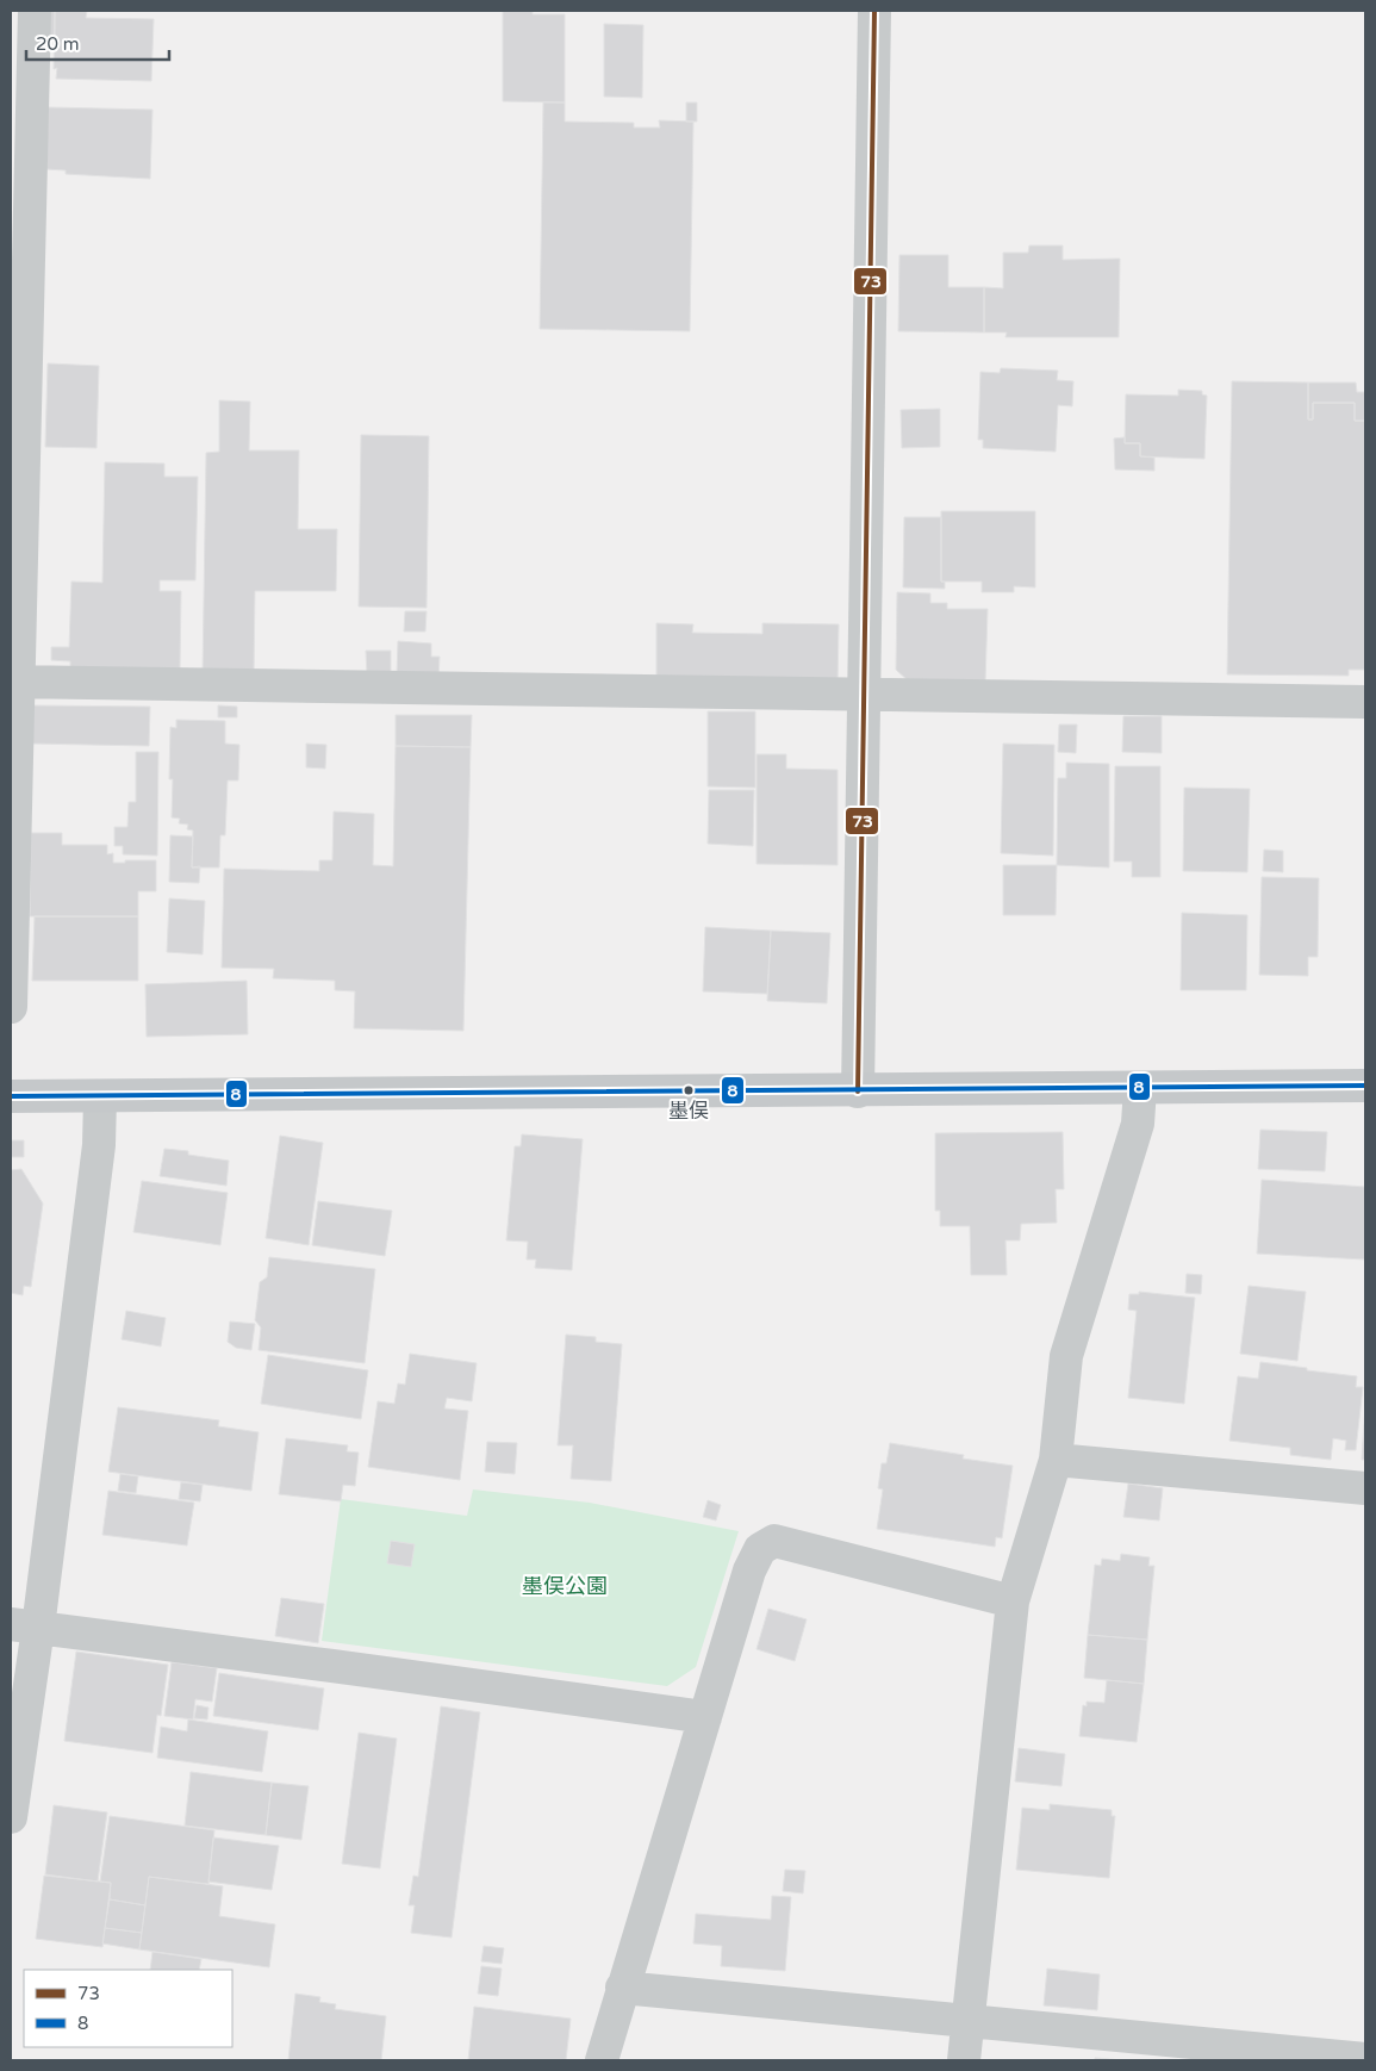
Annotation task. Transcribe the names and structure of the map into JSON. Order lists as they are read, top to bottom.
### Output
{
  "parks": ["墨俣公園"],
  "places": ["墨俣"],
  "lines": ["transit line 73", "transit line 8"],
  "legend": ["73", "8"],
  "scale_bar": "20 m"
}
